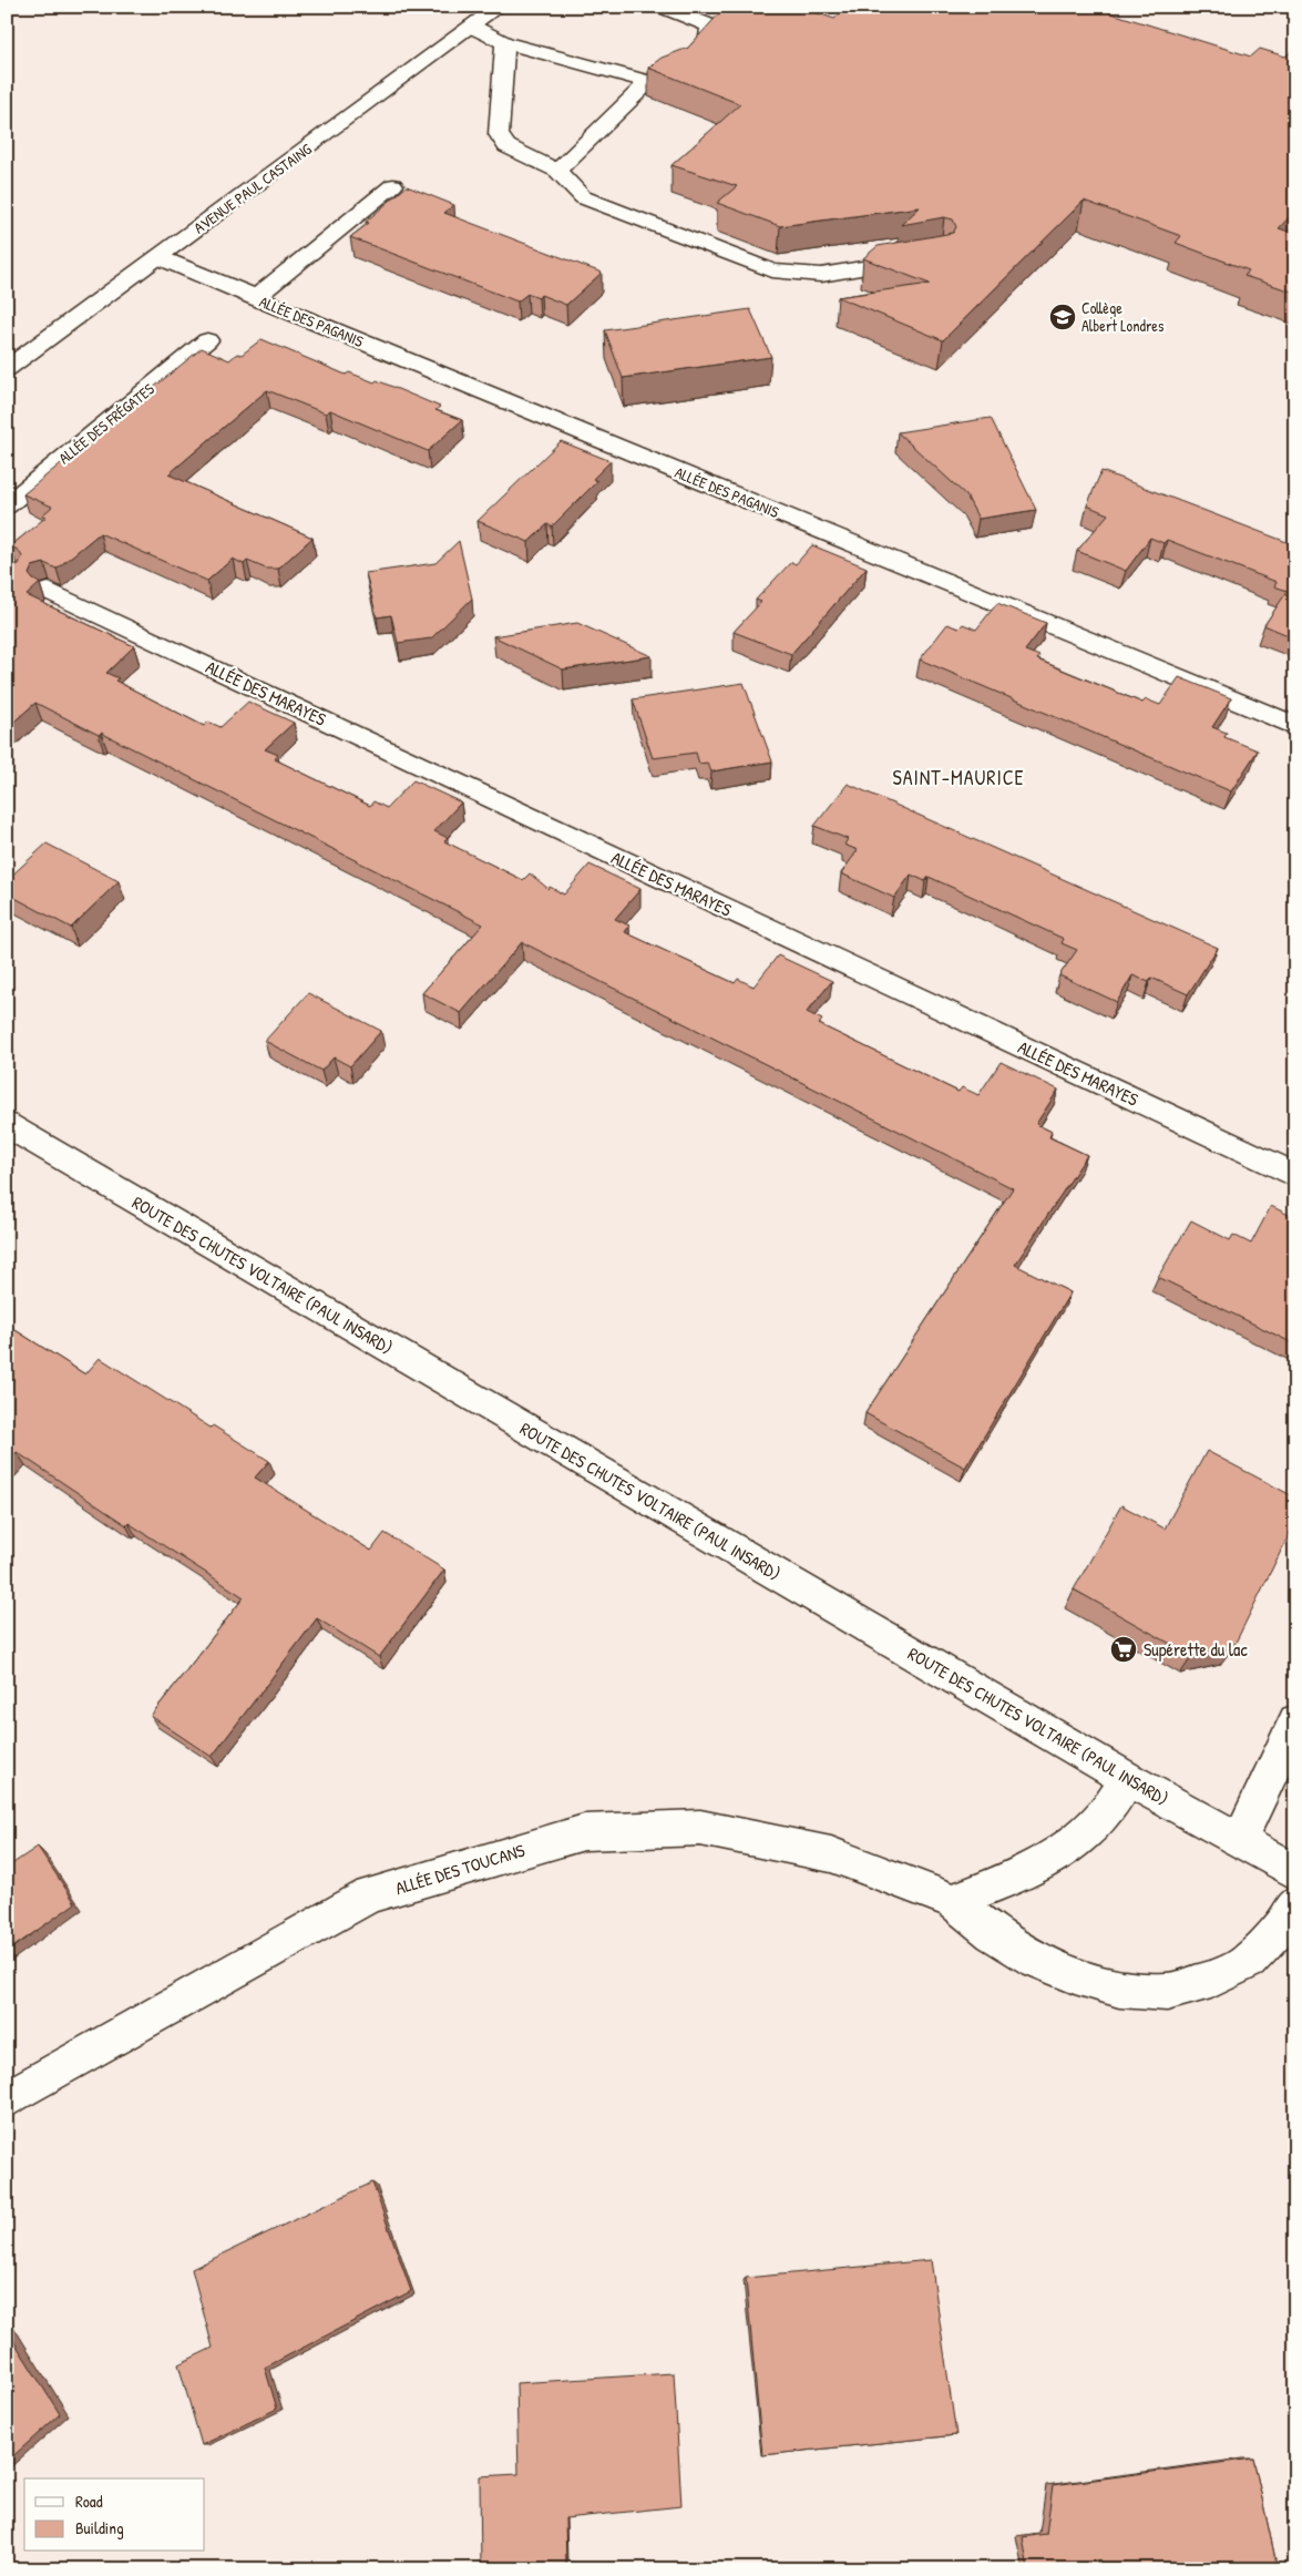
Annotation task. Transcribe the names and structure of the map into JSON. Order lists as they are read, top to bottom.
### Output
{
  "streets": {
    "street": [
      "AVENUE PAUL CASTAING",
      "ALLÉE DES PAGANIS",
      "ALLÉE DES FRÉGATES",
      "ALLÉE DES MARAYES",
      "ROUTE DES CHUTES VOLTAIRE (PAUL INSARD)",
      "ALLÉE DES TOUCANS"
    ]
  },
  "crossings": [
    ["AVENUE PAUL CASTAING", "ALLÉE DES PAGANIS"]
  ],
  "districts": ["SAINT-MAURICE"],
  "places": {
    "school or university": ["Collège Albert Londres"],
    "supermarket": ["Supérette du lac"]
  },
  "legend": ["Road", "Building"]
}
